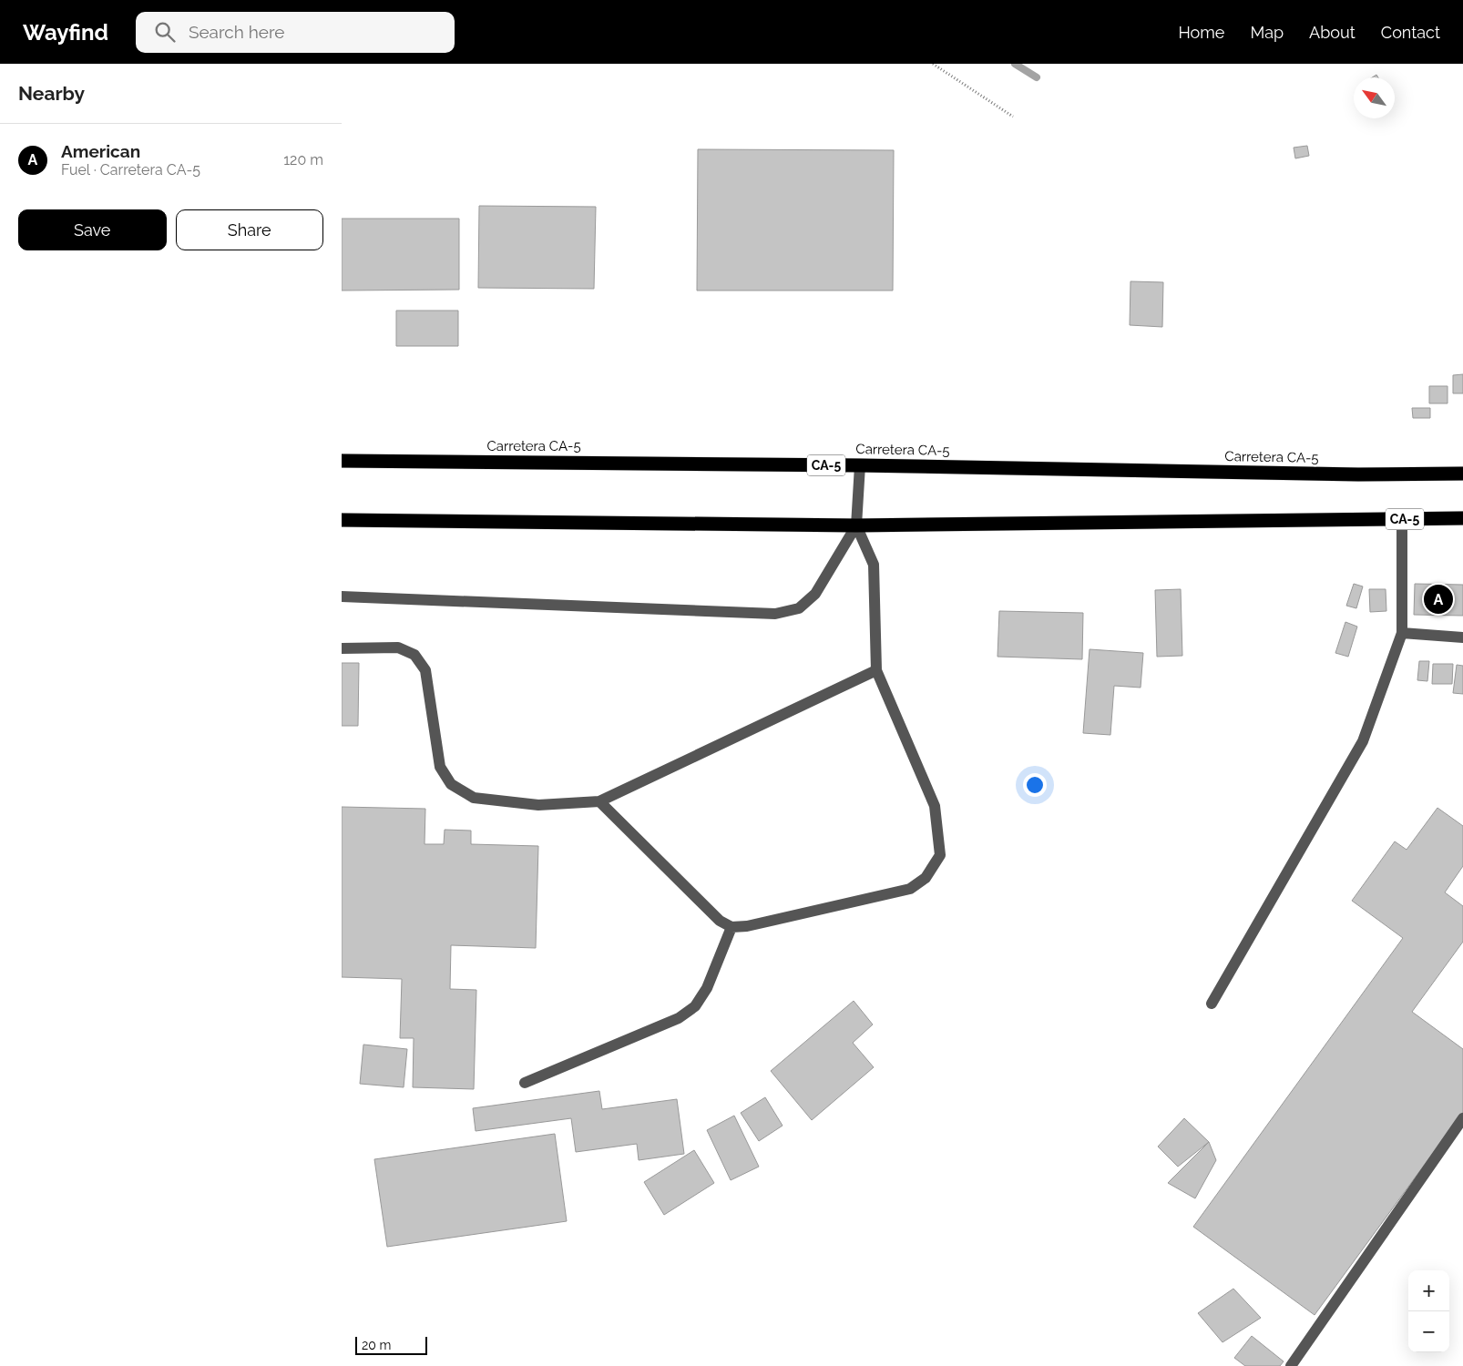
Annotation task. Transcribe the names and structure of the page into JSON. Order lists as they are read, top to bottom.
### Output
{
  "streets": {
    "highway": ["Carretera CA-5", "CA-5"]
  },
  "scale_bar": "20 m",
  "north": "top left",
  "page": {
    "header": "Wayfind",
    "search": "Search here",
    "nav": [
      "Home",
      "Map",
      "About",
      "Contact"
    ],
    "heading": "Nearby",
    "list": [
      {
        "mark": "A",
        "name": "American",
        "note": "Fuel · Carretera CA-5",
        "value": "120 m"
      }
    ],
    "buttons": ["Save", "Share"],
    "pins": "A",
    "map_buttons": ["+", "−"],
    "scale": "20 m"
  }
}
